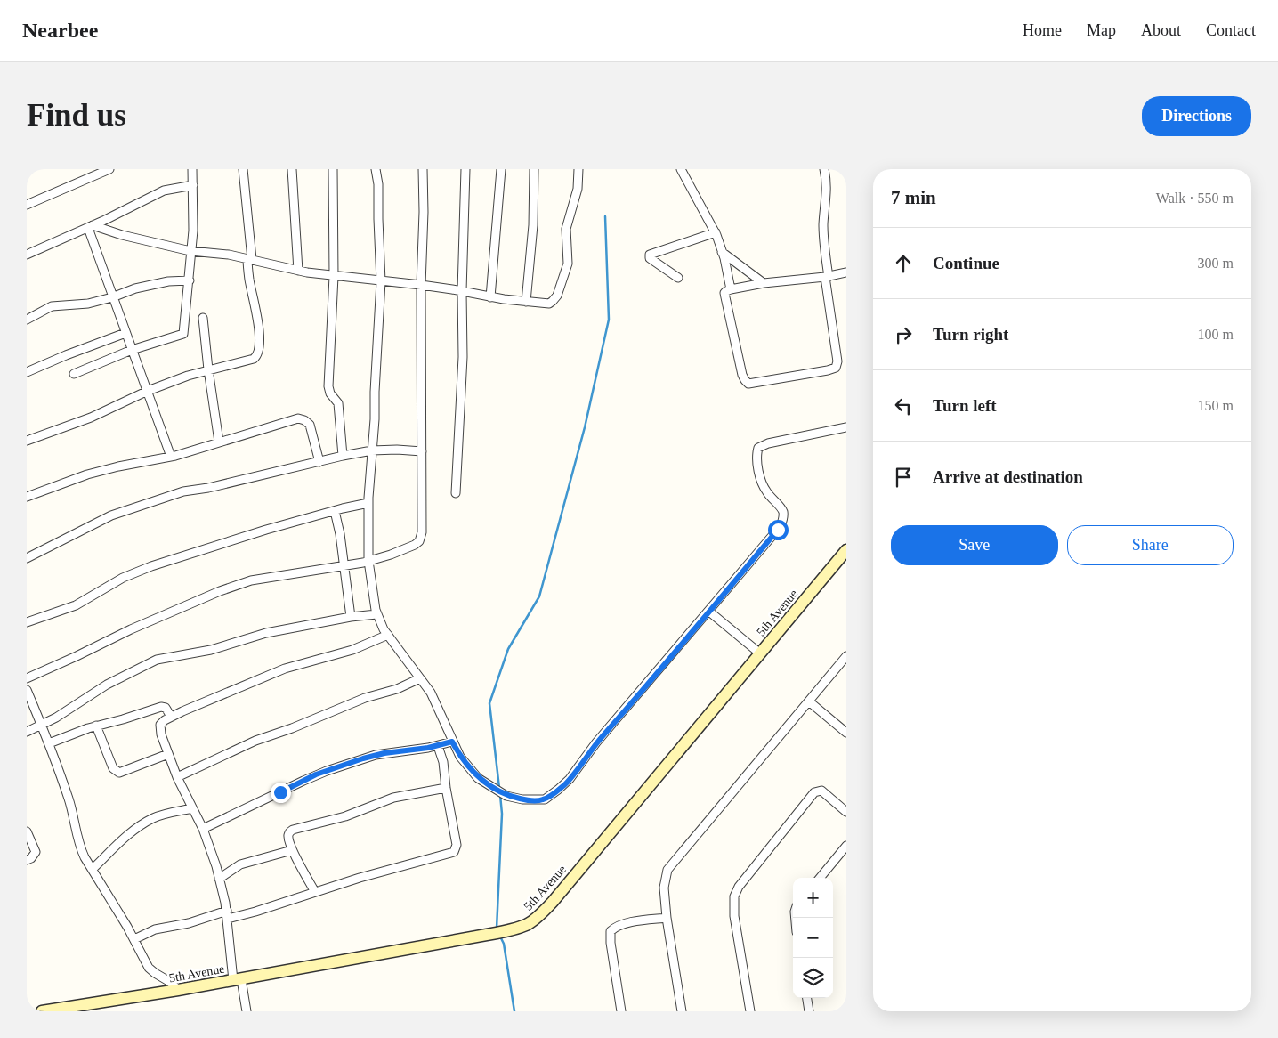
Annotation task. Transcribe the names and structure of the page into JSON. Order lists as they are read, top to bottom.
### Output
{
  "streets": {
    "street": ["5th Avenue"]
  },
  "page": {
    "header": "Nearbee",
    "nav": [
      "Home",
      "Map",
      "About",
      "Contact"
    ],
    "buttons": [
      "Directions",
      ["Save", "Share"]
    ],
    "title": "Find us",
    "heading": ["7 min", "Walk · 550 m"],
    "list": [
      ["Continue", "300 m"],
      ["Turn right", "100 m"],
      ["Turn left", "150 m"],
      "Arrive at destination"
    ],
    "map_buttons": ["+", "−"]
  }
}
